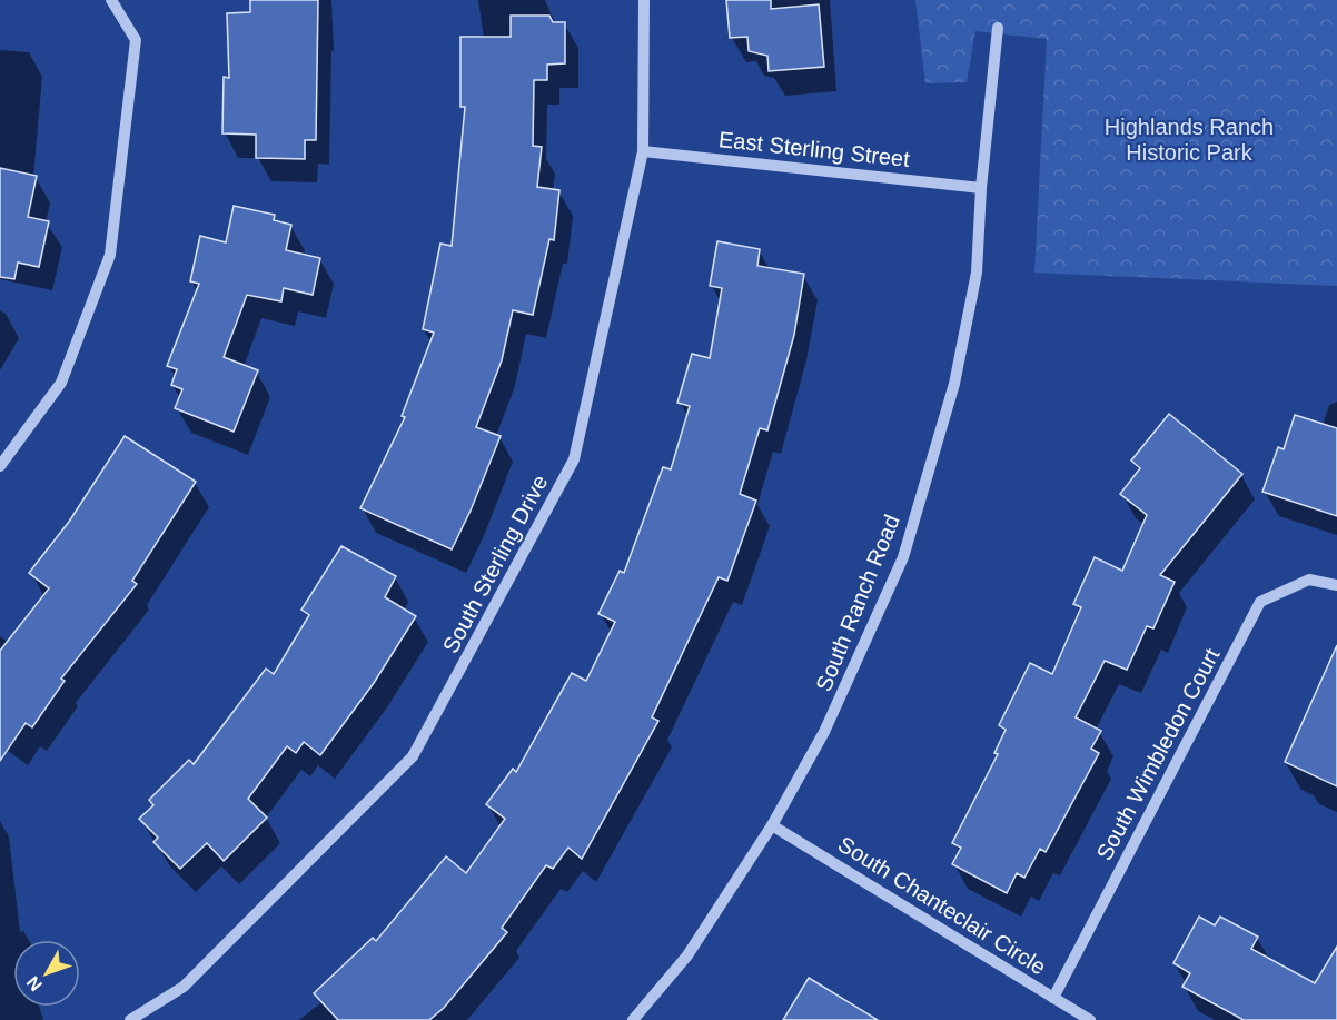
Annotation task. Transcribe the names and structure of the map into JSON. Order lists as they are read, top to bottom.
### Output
{
  "streets": {
    "street": [
      "East Sterling Street",
      "South Sterling Drive",
      "South Ranch Road",
      "South Wimbledon Court",
      "South Chanteclair Circle"
    ]
  },
  "crossings": [
    ["East Sterling Street", "South Sterling Drive"],
    ["East Sterling Street", "South Ranch Road"],
    ["South Ranch Road", "South Chanteclair Circle"],
    ["South Wimbledon Court", "South Chanteclair Circle"]
  ],
  "parks": ["Highlands Ranch Historic Park"],
  "north": "bottom left"
}
